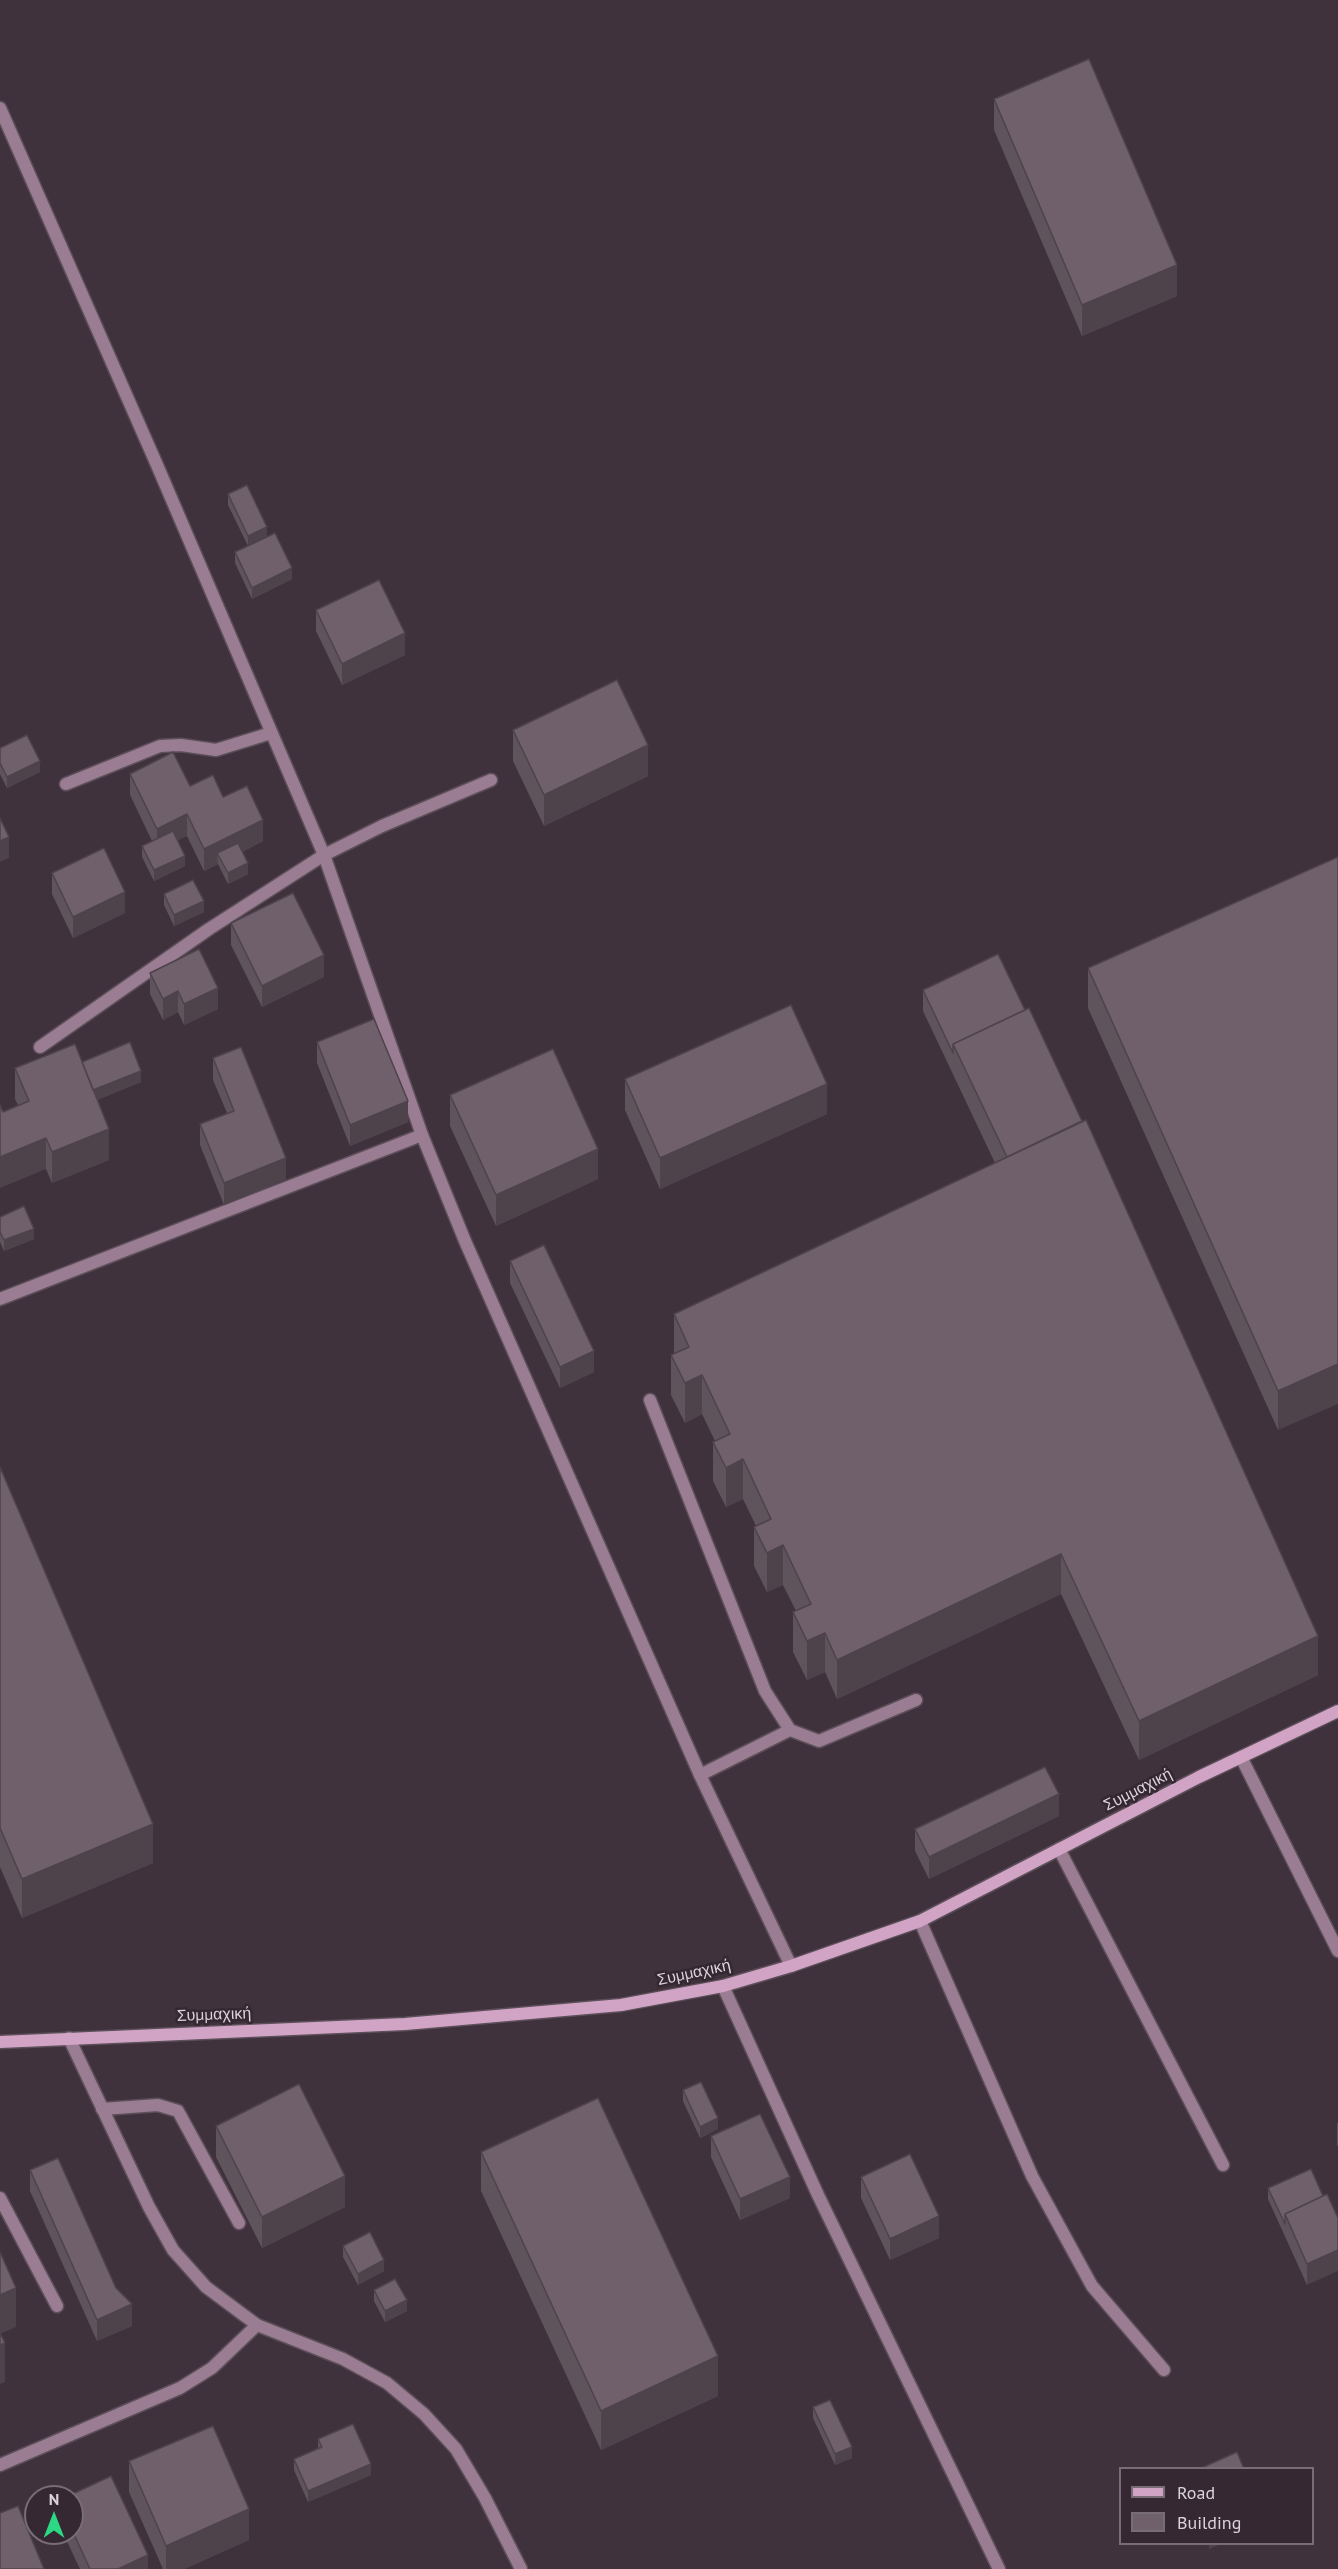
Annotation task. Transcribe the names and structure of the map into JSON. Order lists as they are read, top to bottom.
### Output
{
  "streets": {
    "street": ["Συμμαχική"]
  },
  "legend": ["Road", "Building"],
  "north": "top"
}
